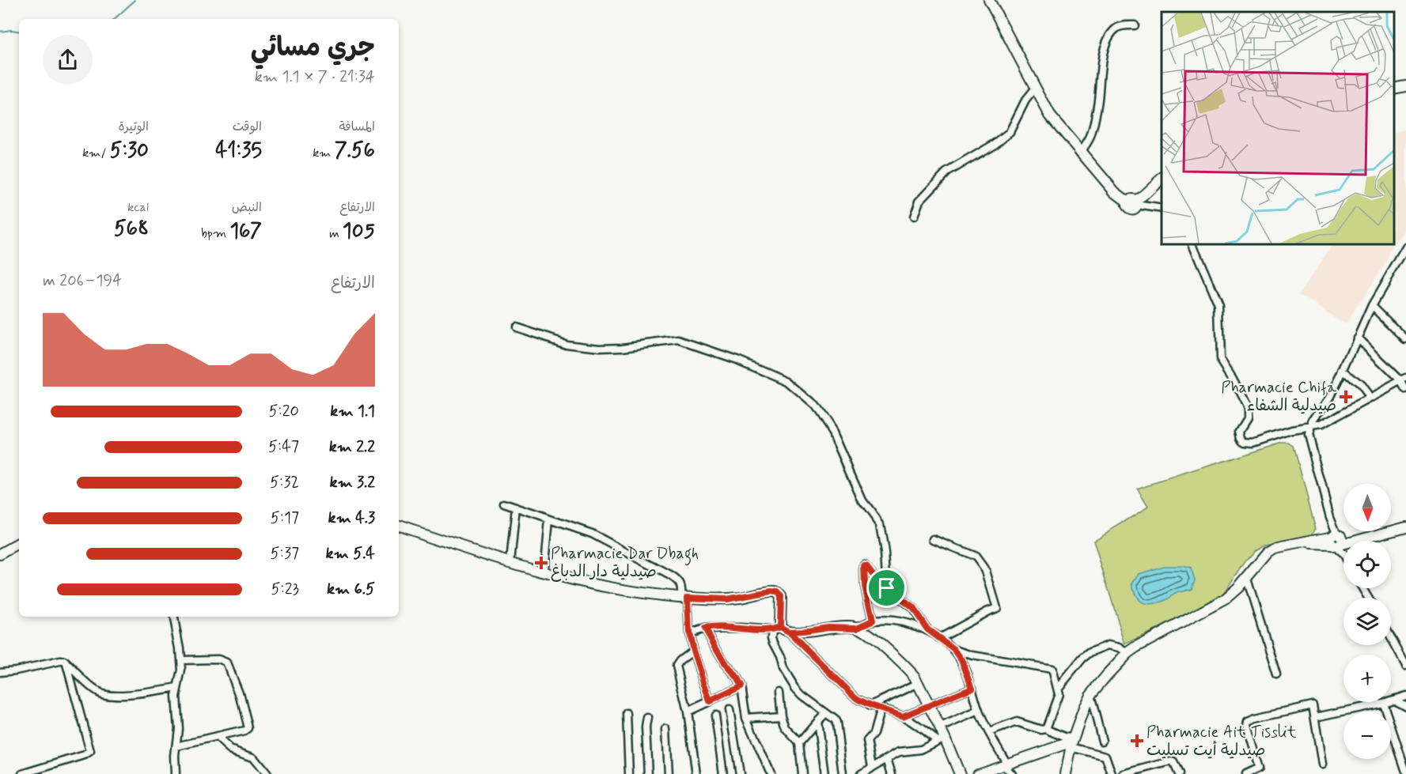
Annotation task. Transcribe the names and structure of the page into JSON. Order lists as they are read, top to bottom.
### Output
{
  "places": {
    "health": ["Pharmacie Chifa صيدلية الشفاء", "Pharmacie Dar Dbagh صيدلية دار الدباغ", "Pharmacie Ait Tisslit صيدلية أيت تسليت"]
  },
  "north": "bottom",
  "page": {
    "heading": ["جري مسائي", "21:34 · 7 × 1.1 km"],
    "stats": [
      ["المسافة", "7.56 km"],
      ["الوقت", "41:35"],
      ["الوتيرة", "5:30 /km"],
      ["الارتفاع", "105 m"],
      ["النبض", "167 bpm"],
      ["kcal", "568"]
    ],
    "chart": ["الارتفاع", "194–206 m"],
    "list": [
      {
        "name": "1.1 km",
        "note": "5:20"
      },
      {
        "name": "2.2 km",
        "note": "5:47"
      },
      {
        "name": "3.2 km",
        "note": "5:32"
      },
      {
        "name": "4.3 km",
        "note": "5:17"
      },
      {
        "name": "5.4 km",
        "note": "5:37"
      },
      {
        "name": "6.5 km",
        "note": "5:23"
      }
    ],
    "map_buttons": ["+", "−"]
  }
}
